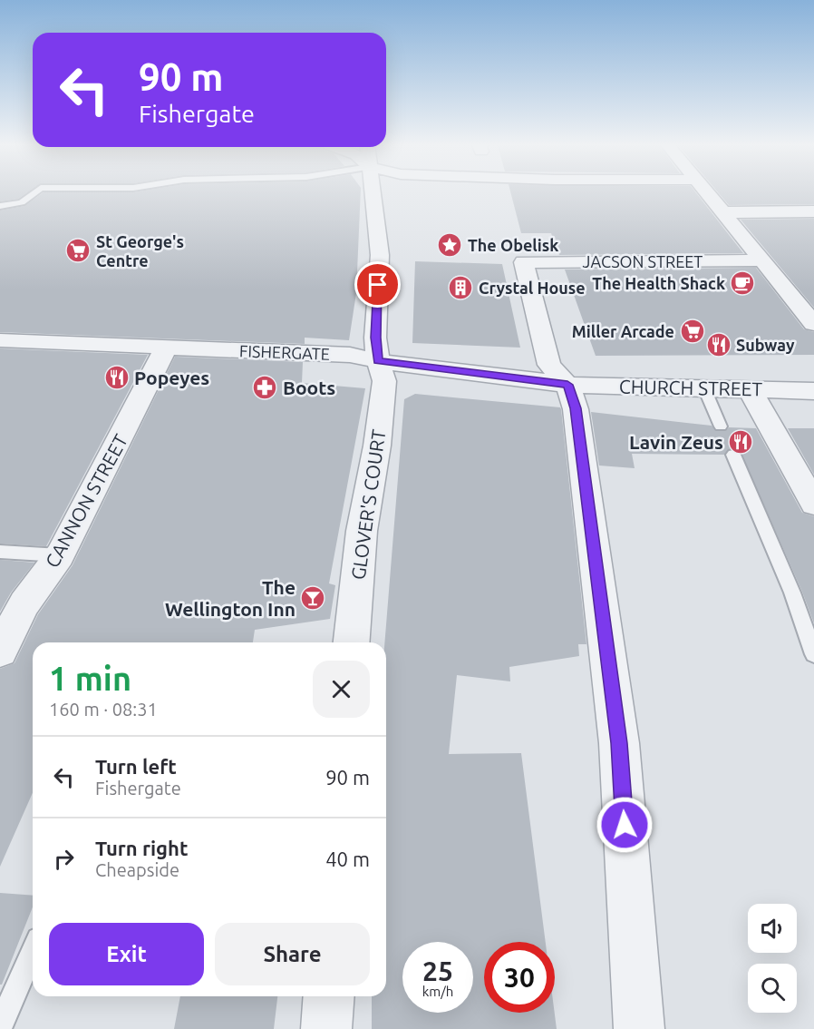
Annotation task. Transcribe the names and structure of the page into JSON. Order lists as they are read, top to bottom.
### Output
{
  "streets": {
    "street": [
      "JACSON STREET",
      "FISHERGATE",
      "CHURCH STREET",
      "CANNON STREET",
      "GLOVER'S COURT"
    ]
  },
  "crossings": [
    ["JACSON STREET", "FISHERGATE"],
    ["JACSON STREET", "CHURCH STREET"],
    ["FISHERGATE", "CHURCH STREET"],
    ["FISHERGATE", "CANNON STREET"],
    ["FISHERGATE", "GLOVER'S COURT"]
  ],
  "places": {
    "place": ["The Obelisk"],
    "supermarket": ["St George's Centre", "Miller Arcade"],
    "cafe": ["The Health Shack"],
    "building": ["Crystal House"],
    "restaurant": ["Subway", "Popeyes", "Lavin Zeus"],
    "pharmacy": ["Boots"],
    "bar": ["The Wellington Inn"]
  },
  "page": {
    "turn": ["90 m", "Fishergate"],
    "heading": ["1 min", "160 m · 08:31"],
    "list": [
      {
        "name": "Turn left",
        "note": "Fishergate",
        "value": "90 m"
      },
      {
        "name": "Turn right",
        "note": "Cheapside",
        "value": "40 m"
      }
    ],
    "buttons": ["Exit", "Share"],
    "speed": "25 km/h",
    "limit": "30"
  }
}
